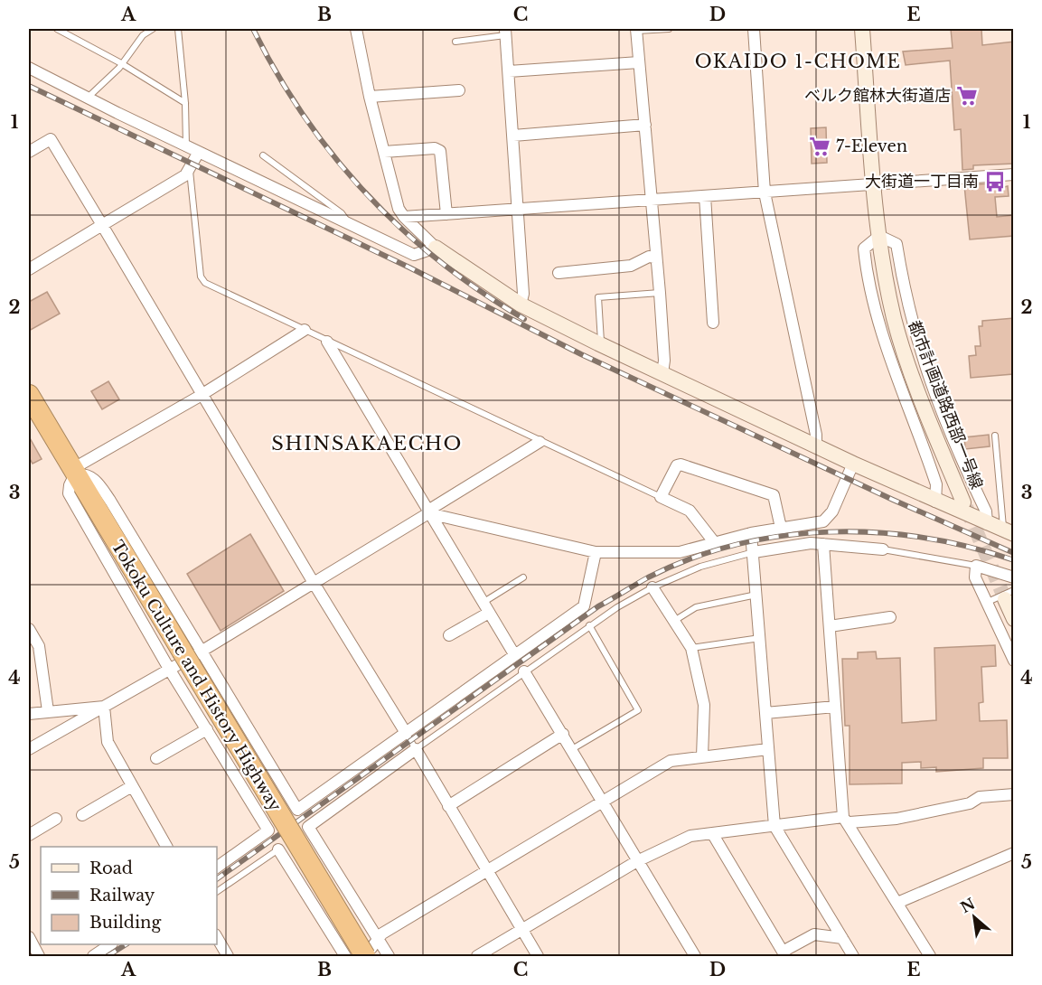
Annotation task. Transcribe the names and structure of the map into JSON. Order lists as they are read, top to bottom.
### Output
{
  "streets": {
    "highway": ["Tokoku Culture and History Highway"],
    "street": ["都市計画道路西部一号線"]
  },
  "districts": ["OKAIDO 1-CHOME", "SHINSAKAECHO"],
  "places": {
    "supermarket": ["ベルク館林大街道店", "7-Eleven"],
    "bus stop": ["大街道一丁目南"]
  },
  "legend": ["Road", "Railway", "Building"],
  "north": "top left",
  "grid": {
    "columns": [
      "A",
      "B",
      "C",
      "D",
      "E"
    ],
    "rows": [
      "1",
      "2",
      "3",
      "4",
      "5"
    ]
  }
}
